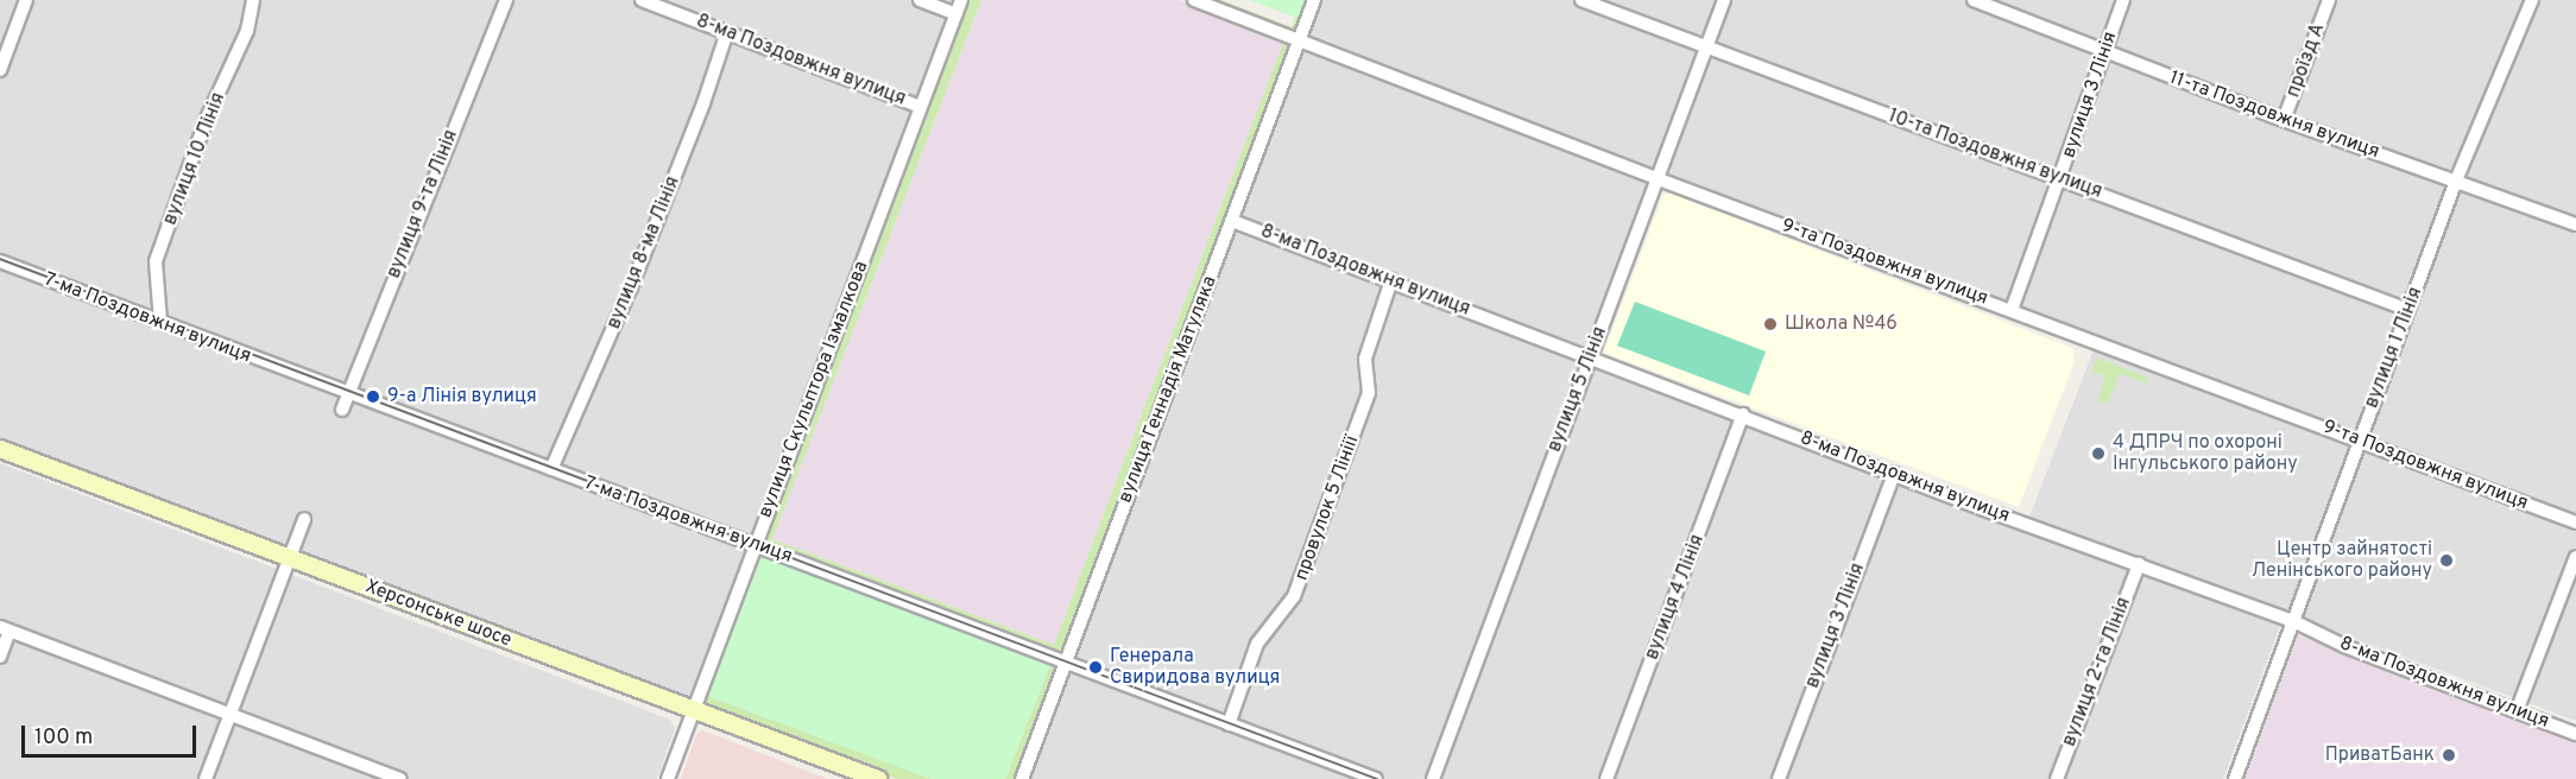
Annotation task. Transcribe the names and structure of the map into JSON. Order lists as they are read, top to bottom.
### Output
{
  "streets": {
    "main road": ["Херсонське шосе"],
    "street": [
      "8-ма Поздовжня вулиця",
      "проїзд А",
      "вулиця 3 Лінія",
      "11-та Поздовжня вулиця",
      "10-та Поздовжня вулиця",
      "вулиця 10 Лінія",
      "вулиця 9-та Лінія",
      "вулиця 8-ма Лінія",
      "9-та Поздовжня вулиця",
      "7-ма Поздовжня вулиця",
      "вулиця 1 Лінія",
      "вулиця Скульптора Ізмалкова",
      "вулиця Геннадія Матуляка",
      "вулиця 5 Лінія",
      "провулок 5 Лініії",
      "вулиця 4 Лінія",
      "вулиця 2-га Лінія"
    ]
  },
  "crossings": [
    ["8-ма Поздовжня вулиця", "вулиця 3 Лінія"],
    ["8-ма Поздовжня вулиця", "вулиця 8-ма Лінія"],
    ["8-ма Поздовжня вулиця", "вулиця 1 Лінія"],
    ["8-ма Поздовжня вулиця", "вулиця Скульптора Ізмалкова"],
    ["8-ма Поздовжня вулиця", "вулиця Геннадія Матуляка"],
    ["8-ма Поздовжня вулиця", "вулиця 5 Лінія"],
    ["8-ма Поздовжня вулиця", "провулок 5 Лініії"],
    ["8-ма Поздовжня вулиця", "вулиця 4 Лінія"],
    ["8-ма Поздовжня вулиця", "вулиця 2-га Лінія"],
    ["проїзд А", "11-та Поздовжня вулиця"],
    ["вулиця 3 Лінія", "11-та Поздовжня вулиця"],
    ["вулиця 3 Лінія", "10-та Поздовжня вулиця"],
    ["вулиця 3 Лінія", "9-та Поздовжня вулиця"],
    ["11-та Поздовжня вулиця", "вулиця 1 Лінія"],
    ["10-та Поздовжня вулиця", "вулиця 1 Лінія"],
    ["10-та Поздовжня вулиця", "вулиця 5 Лінія"],
    ["вулиця 10 Лінія", "7-ма Поздовжня вулиця"],
    ["вулиця 9-та Лінія", "7-ма Поздовжня вулиця"],
    ["вулиця 8-ма Лінія", "7-ма Поздовжня вулиця"],
    ["9-та Поздовжня вулиця", "вулиця 1 Лінія"],
    ["9-та Поздовжня вулиця", "вулиця Геннадія Матуляка"],
    ["9-та Поздовжня вулиця", "вулиця 5 Лінія"],
    ["7-ма Поздовжня вулиця", "вулиця Скульптора Ізмалкова"],
    ["7-ма Поздовжня вулиця", "вулиця Геннадія Матуляка"],
    ["7-ма Поздовжня вулиця", "провулок 5 Лініії"],
    ["вулиця Скульптора Ізмалкова", "Херсонське шосе"]
  ],
  "places": [
    "Школа №46",
    "9-а Лінія вулиця",
    "4 ДПРЧ по охороні Інгульського району",
    "Центр зайнятості Ленінського району",
    "Генерала Свиридова вулиця",
    "ПриватБанк"
  ],
  "scale_bar": "100 m"
}
